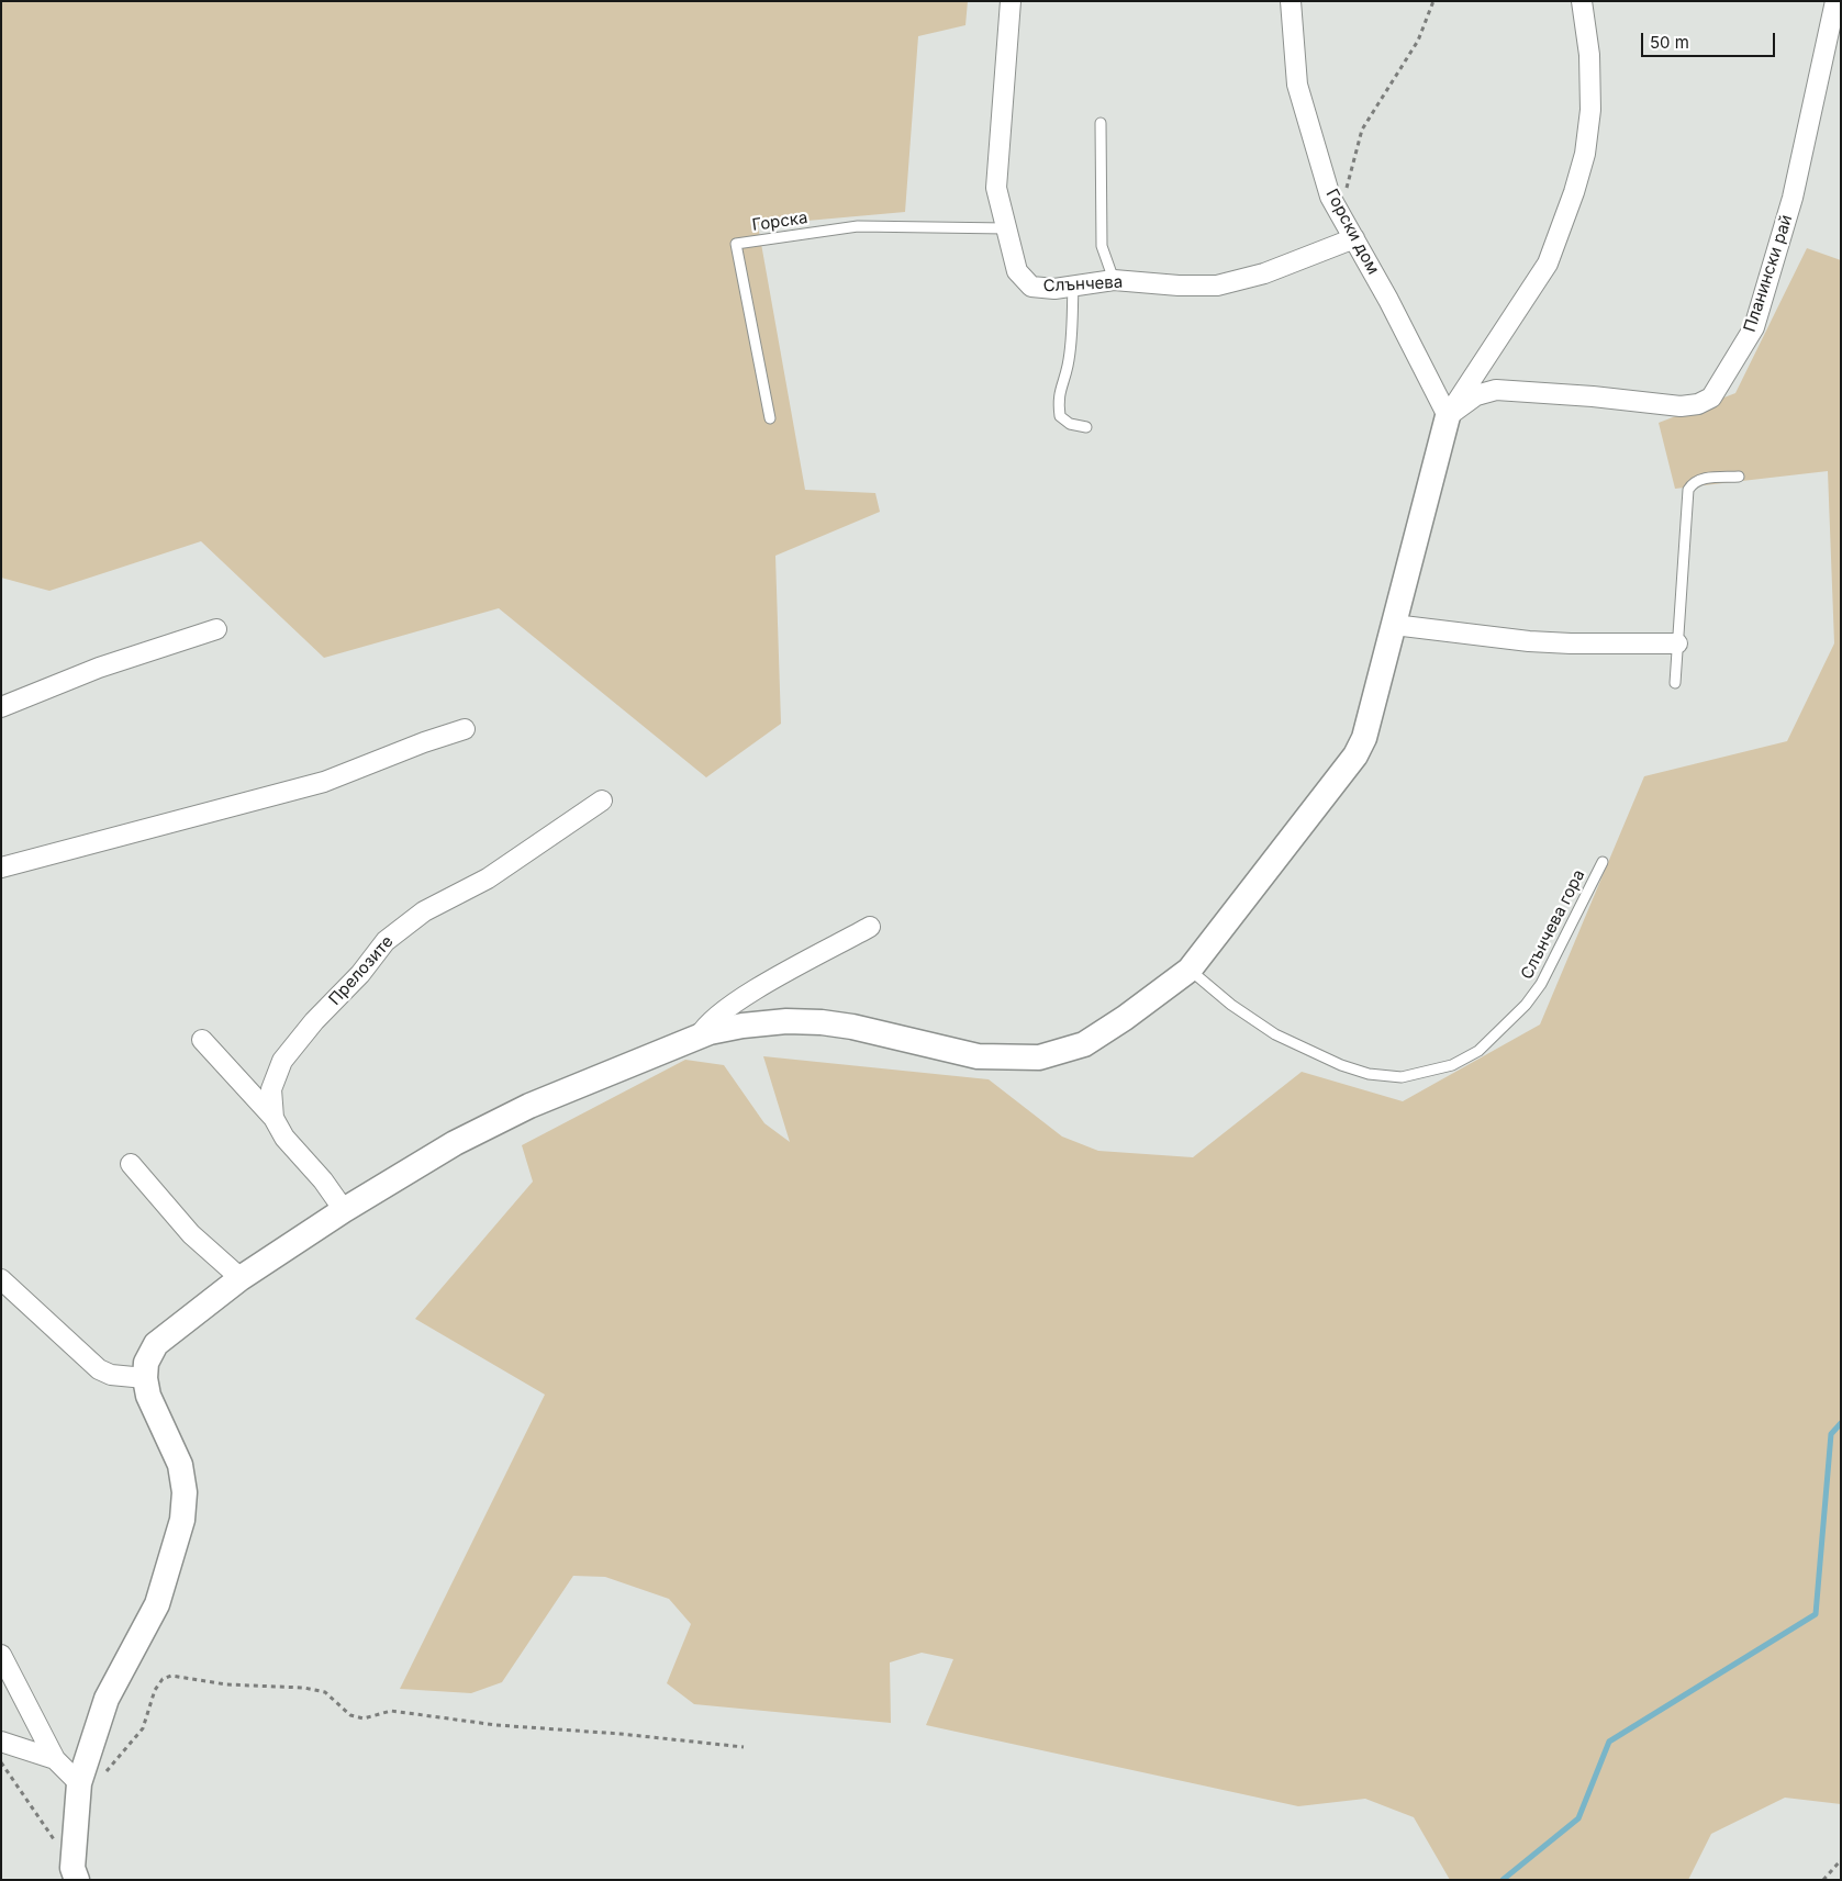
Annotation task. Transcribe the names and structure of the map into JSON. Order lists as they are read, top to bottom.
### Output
{
  "streets": {
    "street": [
      "Горски дом",
      "Планински рай",
      "Слънчева",
      "Прелозите"
    ],
    "lane": ["Горска", "Слънчева гора"]
  },
  "crossings": [
    ["Горска", "Слънчева"],
    ["Горски дом", "Планински рай"],
    ["Горски дом", "Слънчева"]
  ],
  "scale_bar": "50 m"
}
